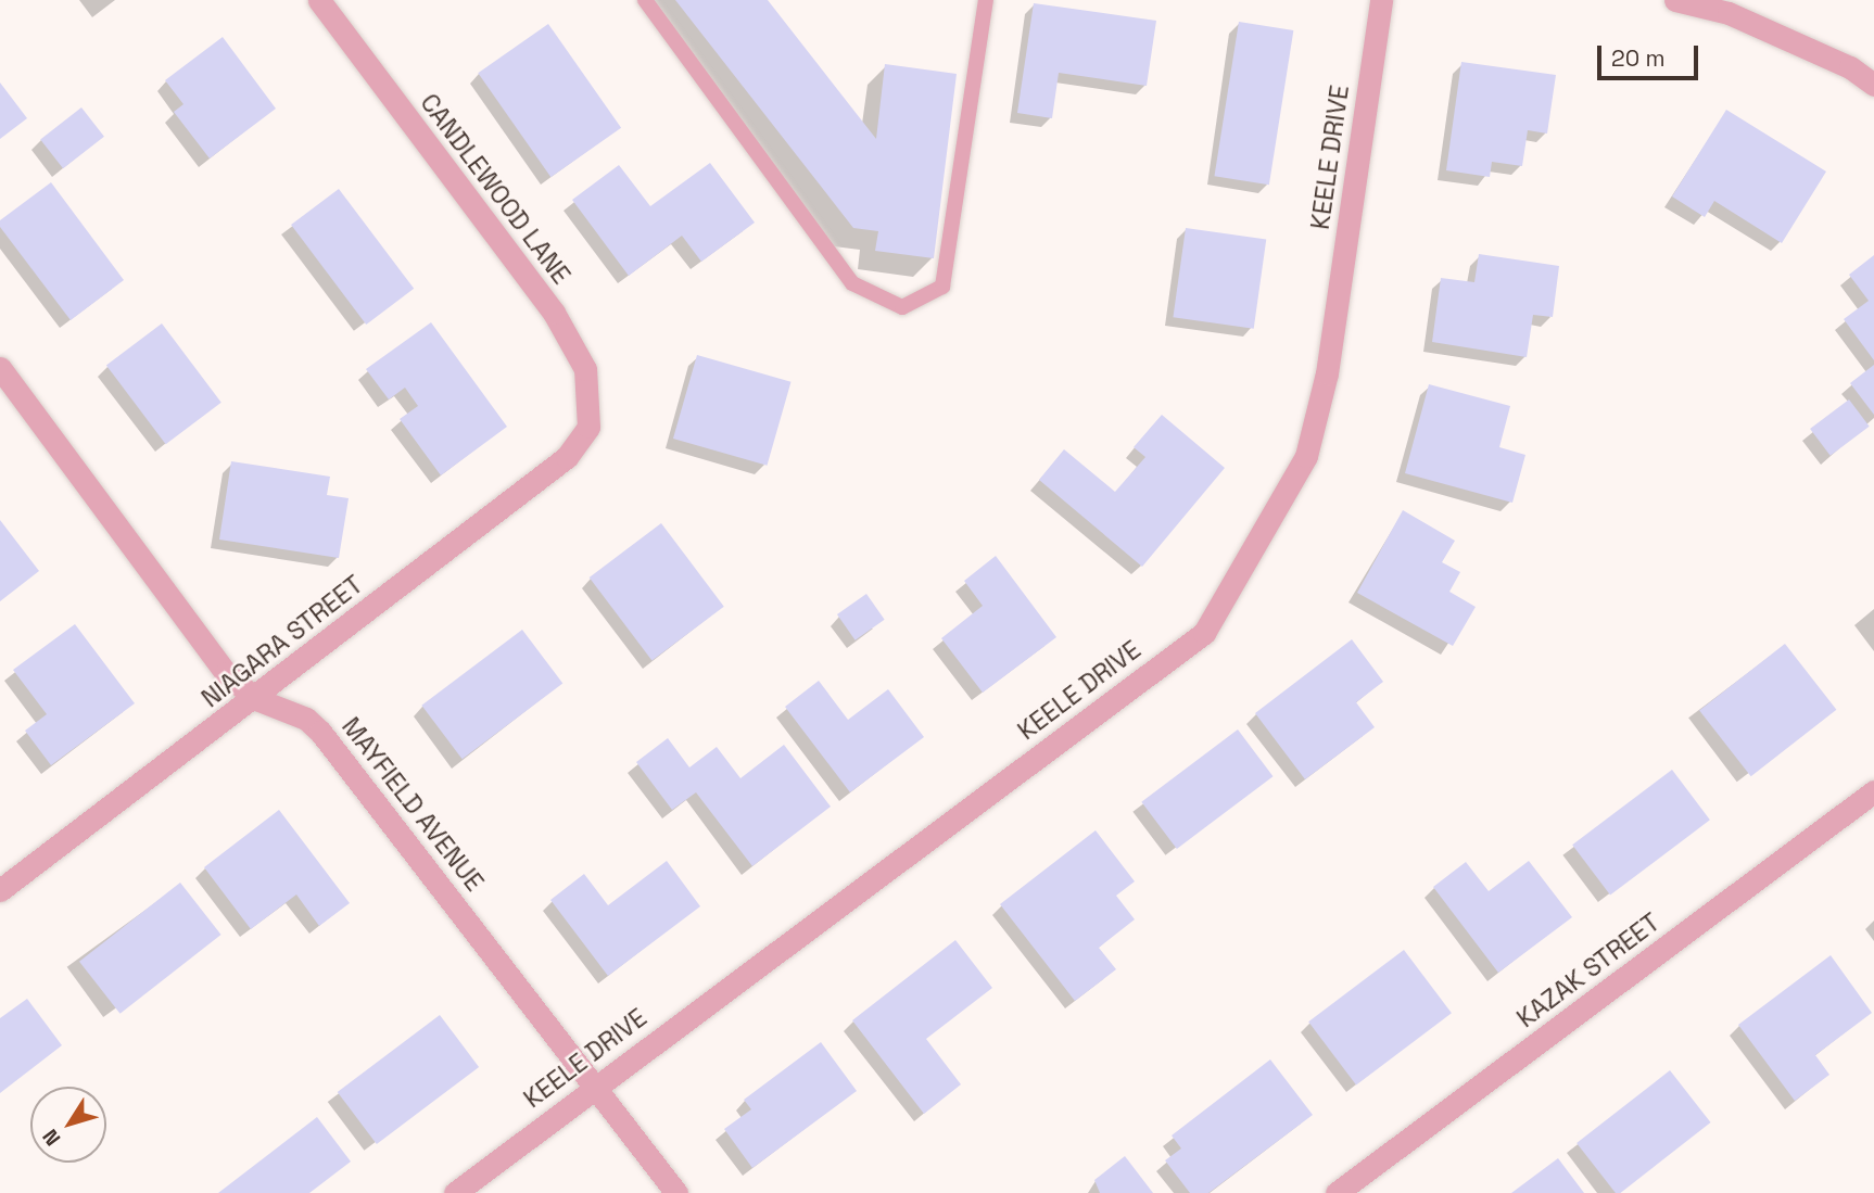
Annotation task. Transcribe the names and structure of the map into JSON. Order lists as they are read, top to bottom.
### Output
{
  "streets": {
    "street": [
      "KEELE DRIVE",
      "CANDLEWOOD LANE",
      "NIAGARA STREET",
      "MAYFIELD AVENUE",
      "KAZAK STREET"
    ]
  },
  "crossings": [
    ["KEELE DRIVE", "MAYFIELD AVENUE"],
    ["CANDLEWOOD LANE", "NIAGARA STREET"],
    ["NIAGARA STREET", "MAYFIELD AVENUE"]
  ],
  "scale_bar": "20 m",
  "north": "bottom left"
}
